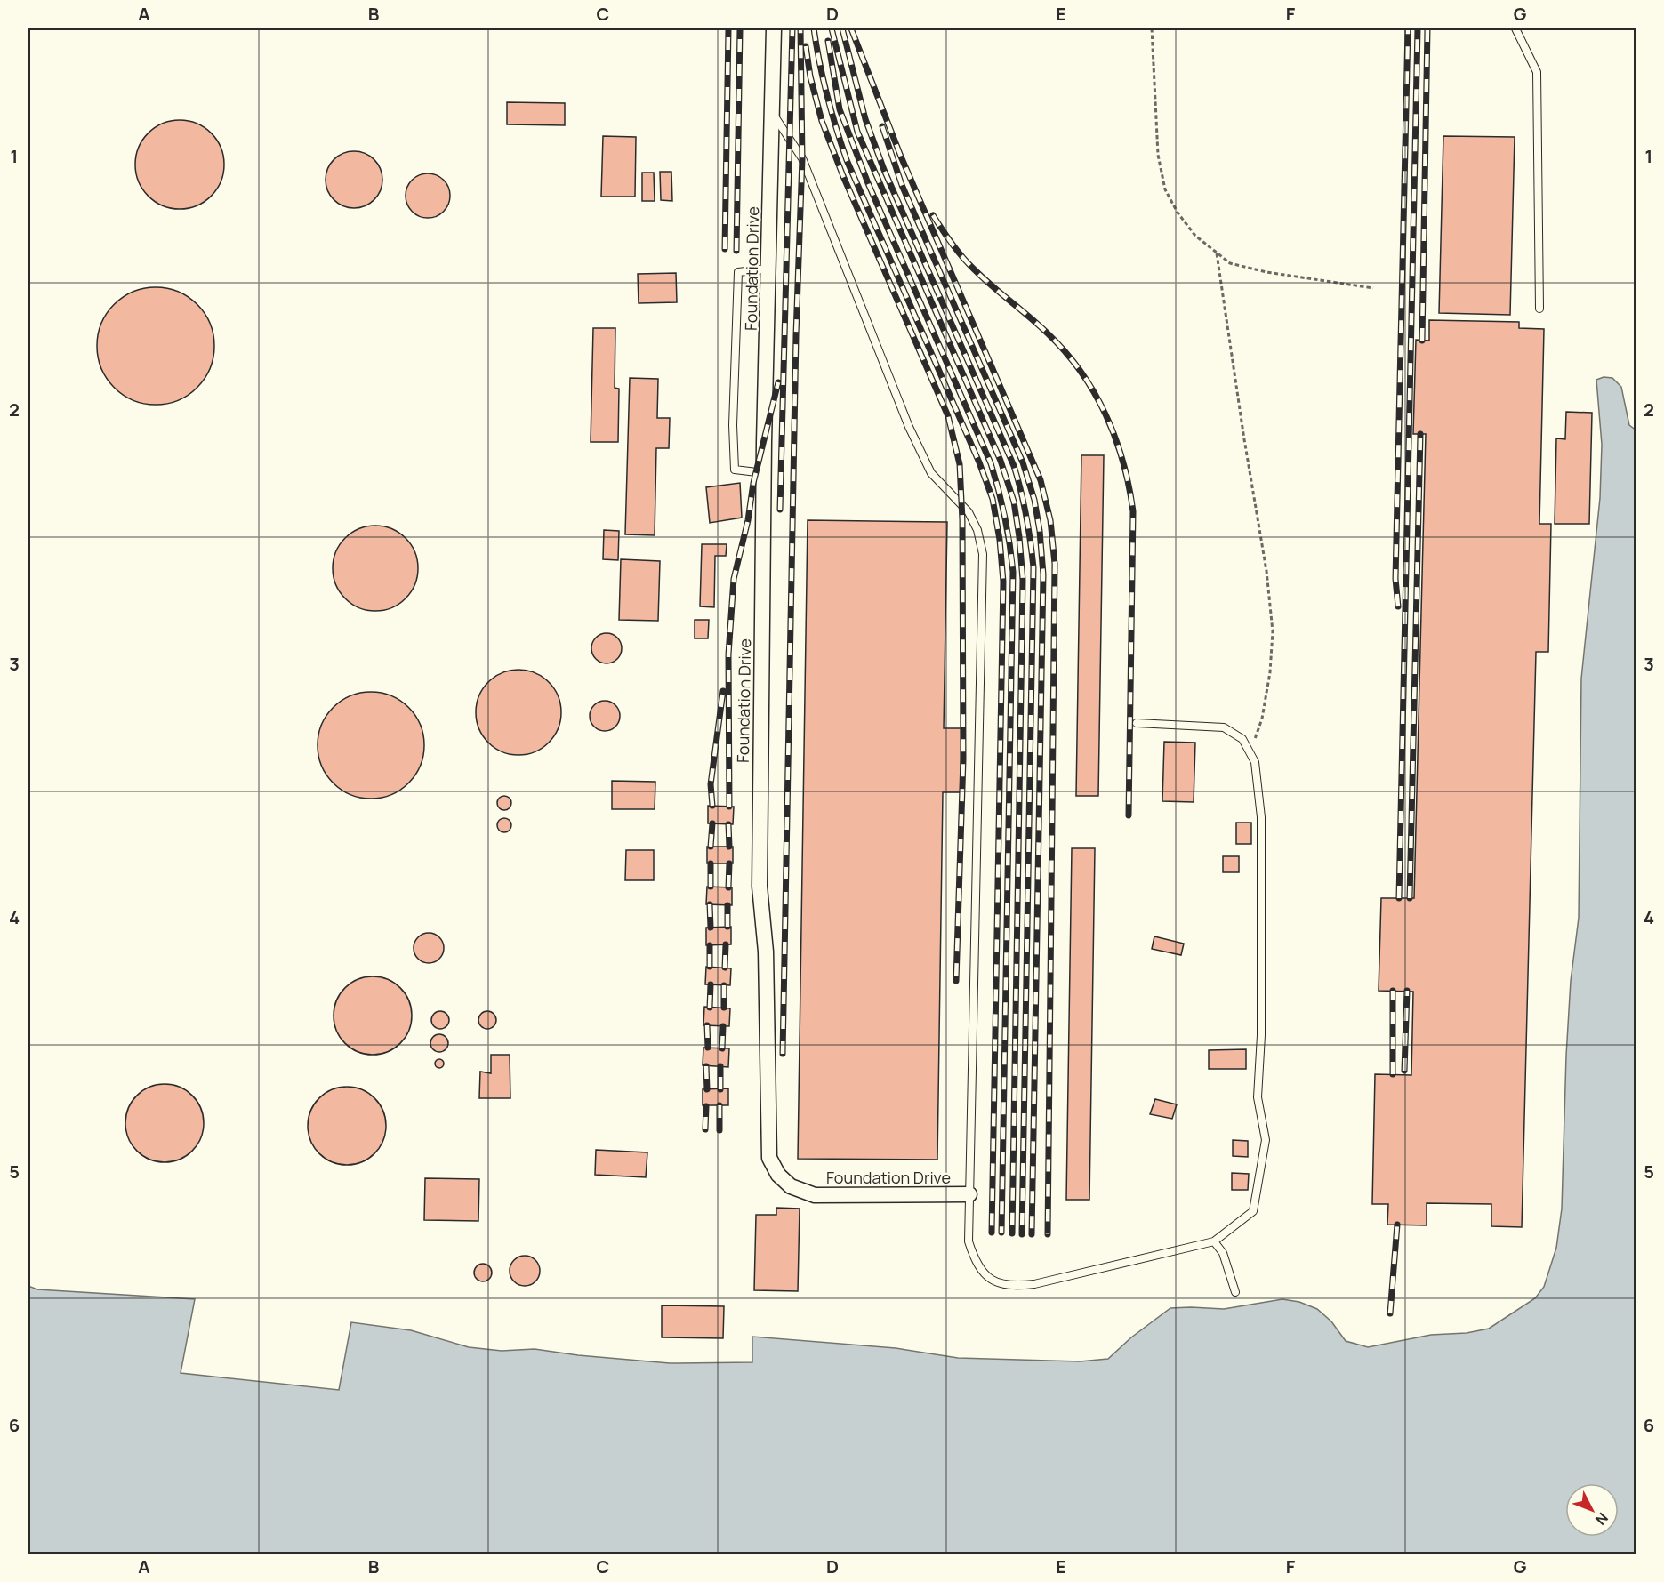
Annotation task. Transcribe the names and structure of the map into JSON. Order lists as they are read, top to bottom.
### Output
{
  "streets": {
    "street": ["Foundation Drive"]
  },
  "north": "bottom right",
  "grid": {
    "columns": [
      "A",
      "B",
      "C",
      "D",
      "E",
      "F",
      "G"
    ],
    "rows": [
      "1",
      "2",
      "3",
      "4",
      "5",
      "6"
    ]
  }
}
